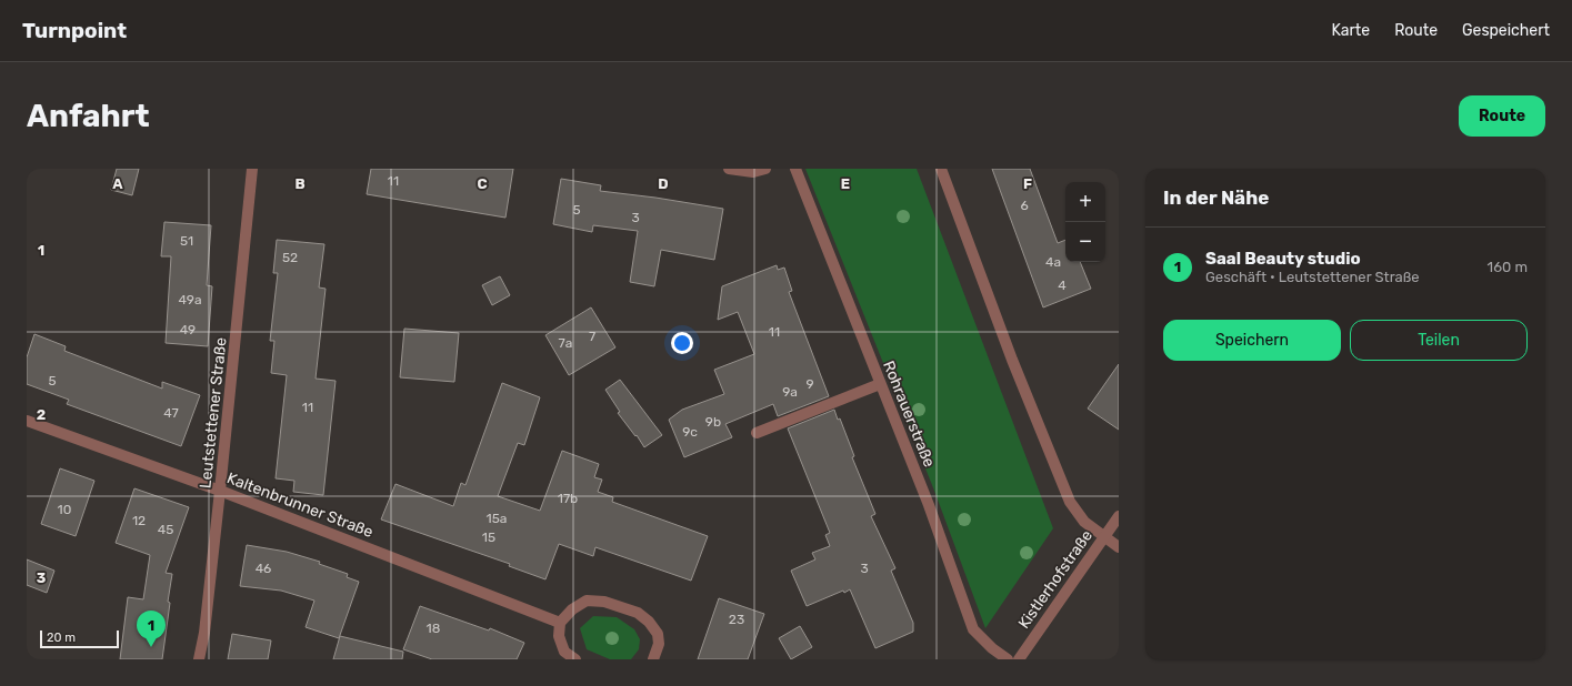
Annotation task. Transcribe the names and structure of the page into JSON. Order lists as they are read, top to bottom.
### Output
{
  "streets": {
    "street": [
      "Leutstettener Straße",
      "Rohrauerstraße",
      "Kaltenbrunner Straße",
      "Kistlerhofstraße"
    ]
  },
  "crossings": [
    ["Leutstettener Straße", "Kaltenbrunner Straße"]
  ],
  "house_numbers": [
    "11",
    "6",
    "5",
    "3",
    "51",
    "52",
    "4a",
    "4",
    "49a",
    "49",
    "11",
    "7",
    "7a",
    "5",
    "9",
    "9a",
    "11",
    "47",
    "9b",
    "9c",
    "17b",
    "10",
    "15a",
    "12",
    "45",
    "15",
    "46",
    "3",
    "23",
    "18"
  ],
  "scale_bar": "20 m",
  "page": {
    "header": "Turnpoint",
    "nav": ["Karte", "Route", "Gespeichert"],
    "buttons": [
      "Route",
      ["Speichern", "Teilen"]
    ],
    "title": "Anfahrt",
    "heading": "In der Nähe",
    "map_buttons": ["+", "−"],
    "list": [
      {
        "mark": "1",
        "name": "Saal Beauty studio",
        "note": "Geschäft · Leutstettener Straße",
        "value": "160 m"
      }
    ],
    "pins": "1",
    "scale": "20 m"
  },
  "grid": {
    "columns": [
      "A",
      "B",
      "C",
      "D",
      "E",
      "F"
    ],
    "rows": ["1", "2", "3"]
  }
}
